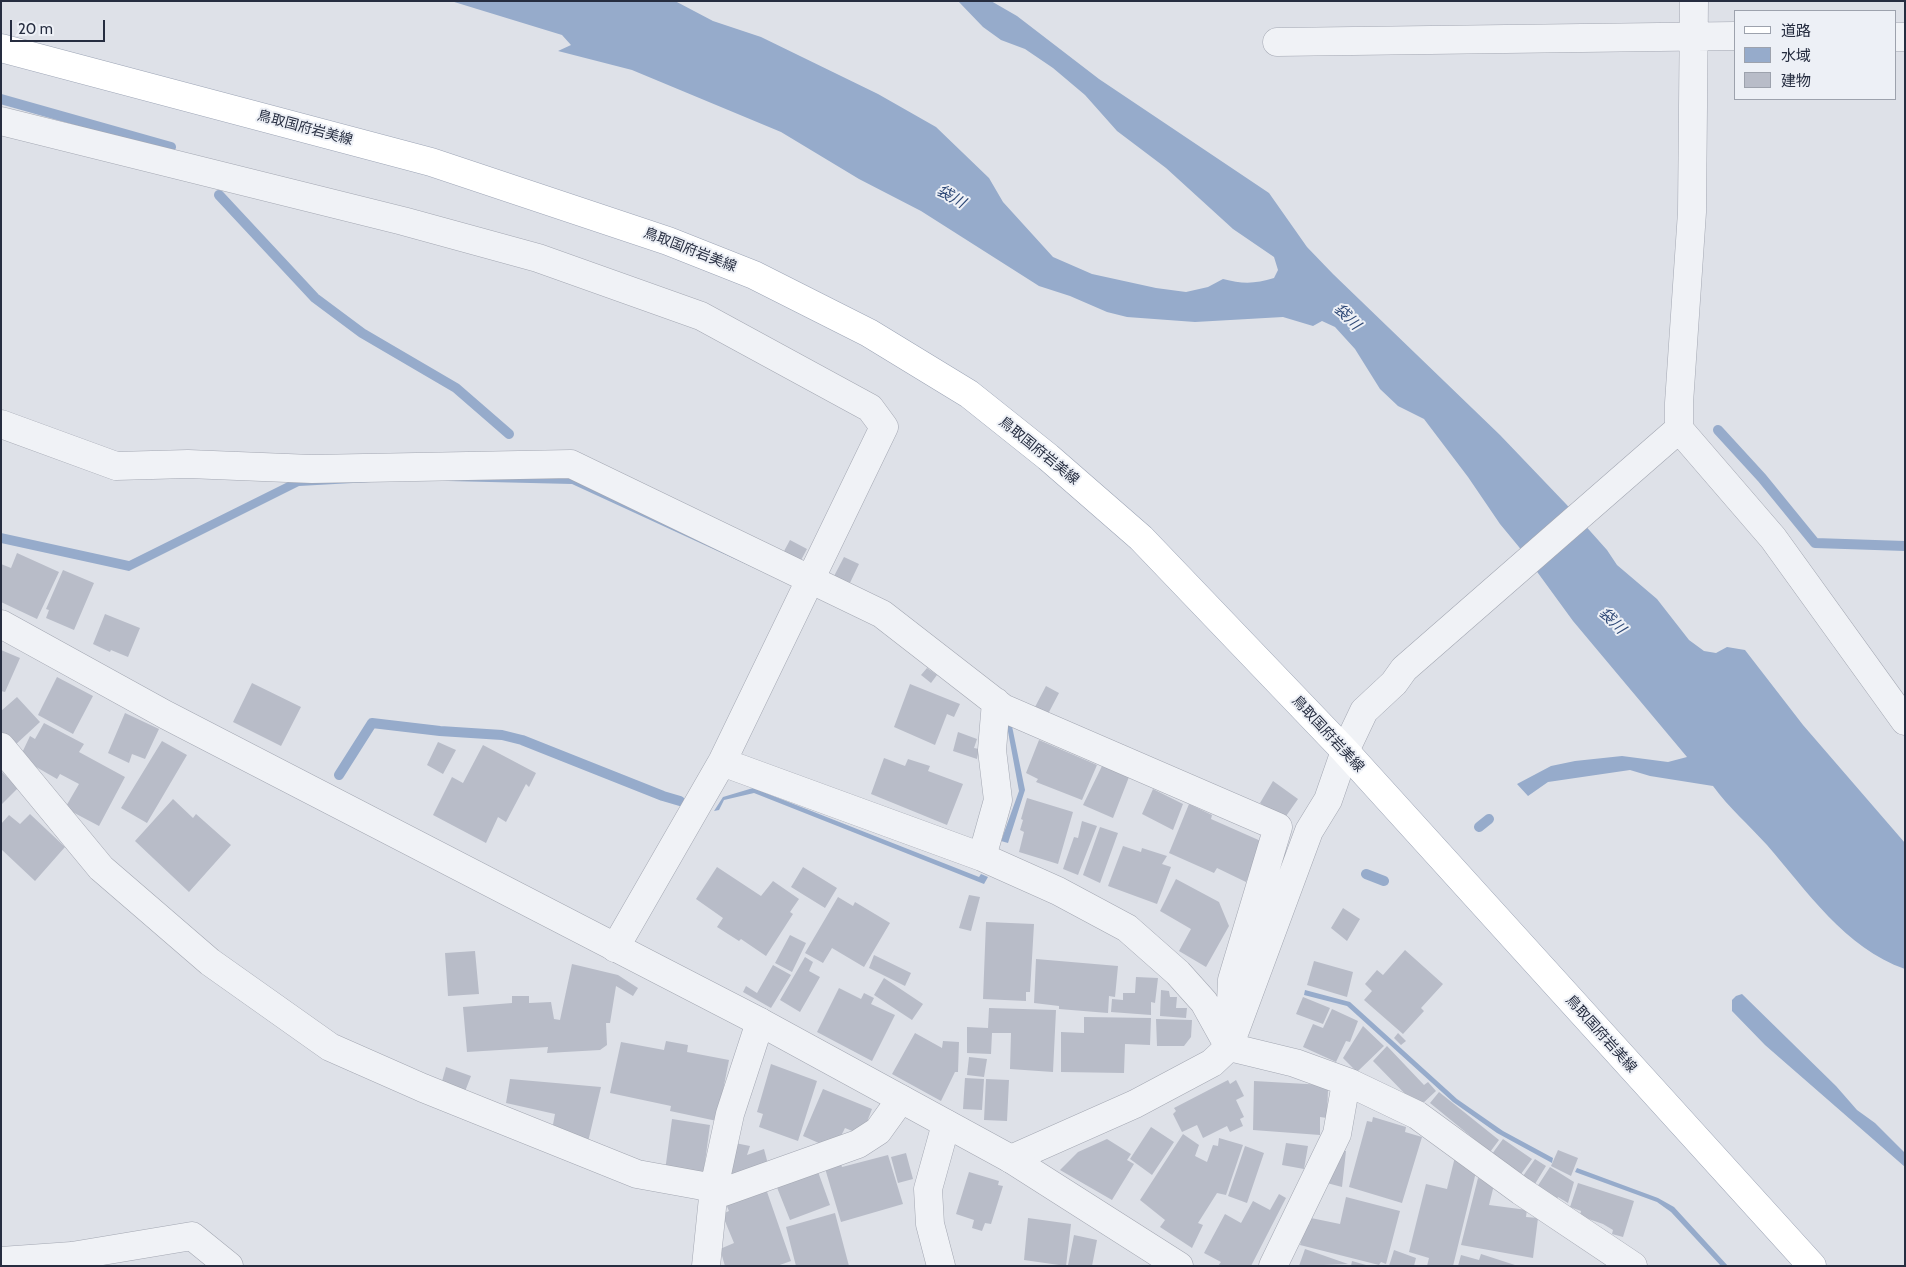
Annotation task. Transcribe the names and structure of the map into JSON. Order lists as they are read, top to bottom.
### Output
{
  "streets": {
    "main road": ["鳥取国府岩美線"]
  },
  "water": ["袋川"],
  "legend": ["道路", "水域", "建物"],
  "scale_bar": "20 m"
}
